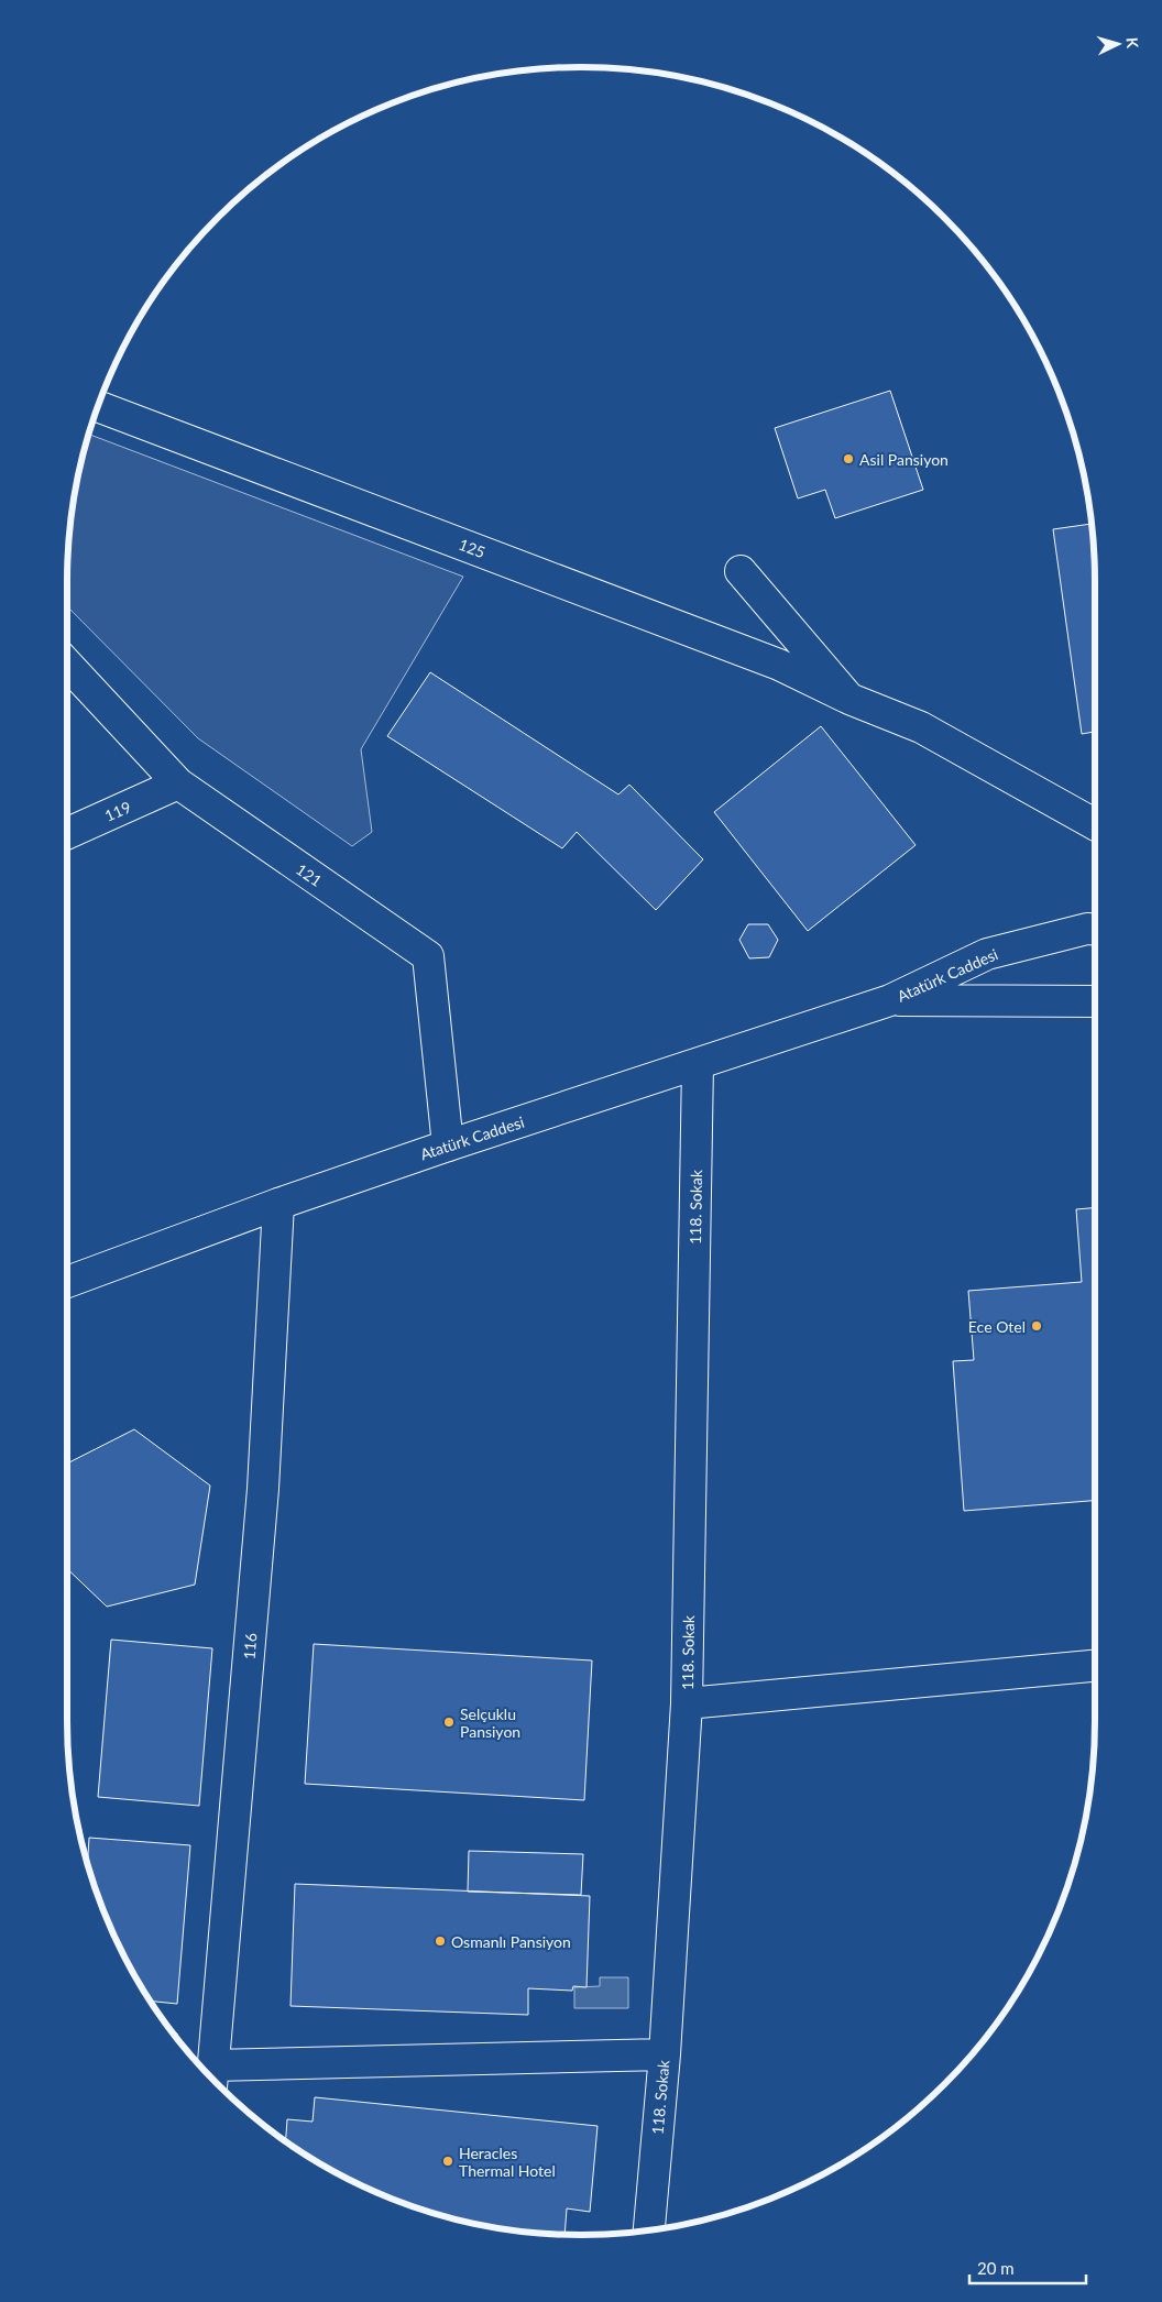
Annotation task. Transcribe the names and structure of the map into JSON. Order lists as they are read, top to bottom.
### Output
{
  "streets": {
    "street": [
      "125",
      "119",
      "121",
      "Atatürk Caddesi",
      "118. Sokak",
      "116"
    ]
  },
  "crossings": [
    ["119", "121"],
    ["121", "Atatürk Caddesi"],
    ["Atatürk Caddesi", "118. Sokak"],
    ["Atatürk Caddesi", "116"]
  ],
  "places": [
    "Asil Pansiyon",
    "Ece Otel",
    "Selçuklu Pansiyon",
    "Osmanlı Pansiyon",
    "Heracles Thermal Hotel"
  ],
  "scale_bar": "20 m",
  "north": "right"
}
